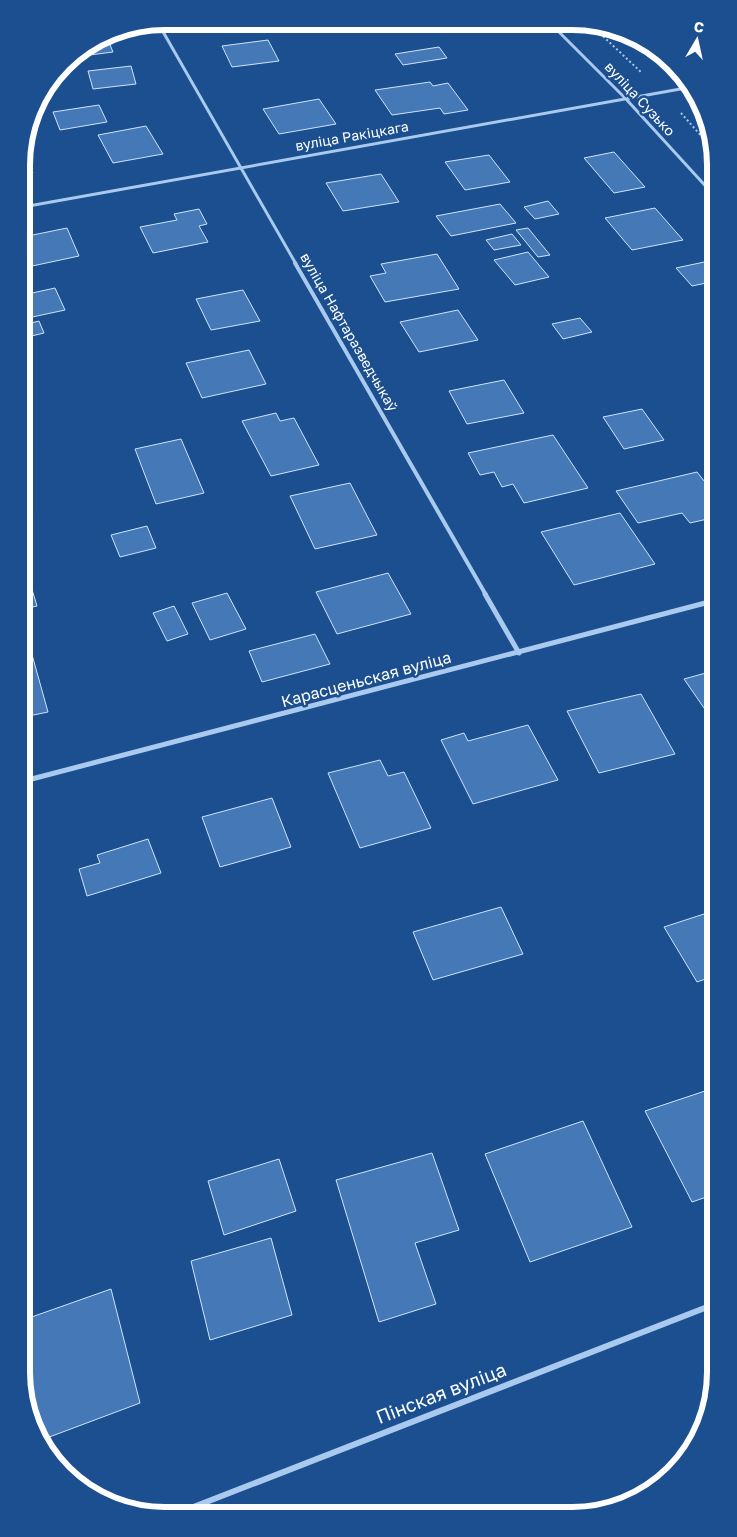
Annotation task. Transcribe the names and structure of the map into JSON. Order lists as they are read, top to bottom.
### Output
{
  "streets": {
    "street": [
      "вуліца Сузько",
      "вуліца Ракіцкага",
      "вуліца Нафтаразведчыкаў",
      "Карасценьская вуліца",
      "Пінская вуліца"
    ]
  },
  "crossings": [
    ["вуліца Сузько", "вуліца Ракіцкага"],
    ["вуліца Ракіцкага", "вуліца Нафтаразведчыкаў"],
    ["вуліца Нафтаразведчыкаў", "Карасценьская вуліца"]
  ],
  "north": "top"
}
